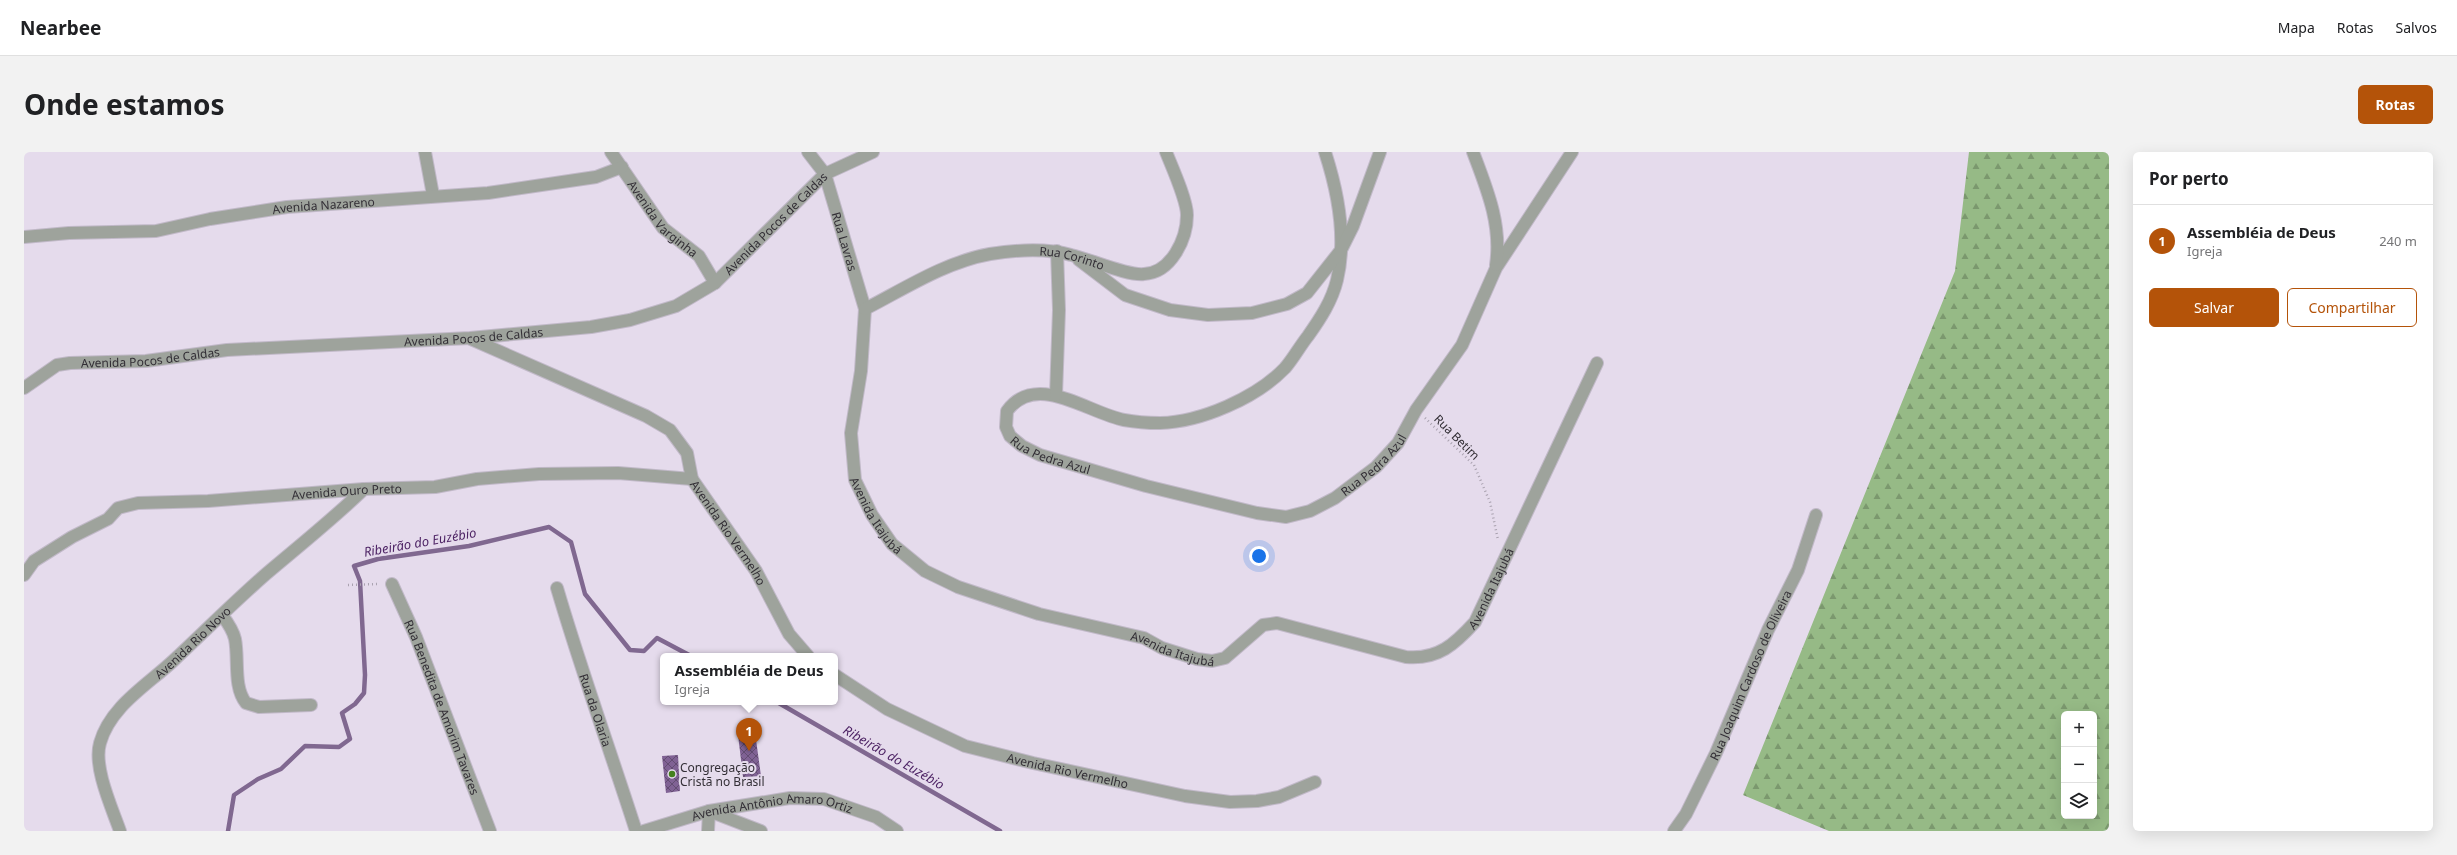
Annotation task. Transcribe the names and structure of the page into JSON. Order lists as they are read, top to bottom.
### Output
{
  "streets": {
    "street": [
      "Avenida Nazareno",
      "Avenida Varginha",
      "Avenida Pocos de Caldas",
      "Rua Lavras",
      "Rua Corinto",
      "Rua Pedra Azul",
      "Avenida Ouro Preto",
      "Avenida Itajubá",
      "Avenida Rio Vermelho",
      "Avenida Rio Novo",
      "Rua Joaquim Cardoso de Oliveira",
      "Rua Benedita de Amorim Tavares",
      "Rua da Olaria",
      "Avenida Antônio Amaro Ortiz"
    ],
    "path": ["Rua Betim"]
  },
  "crossings": [
    ["Avenida Nazareno", "Avenida Varginha"],
    ["Avenida Varginha", "Avenida Pocos de Caldas"],
    ["Avenida Pocos de Caldas", "Rua Lavras"],
    ["Avenida Pocos de Caldas", "Avenida Rio Vermelho"],
    ["Rua Lavras", "Rua Corinto"],
    ["Rua Lavras", "Avenida Itajubá"],
    ["Rua Corinto", "Avenida Itajubá"],
    ["Rua Betim", "Rua Pedra Azul"],
    ["Avenida Ouro Preto", "Avenida Rio Vermelho"],
    ["Avenida Ouro Preto", "Avenida Rio Novo"]
  ],
  "water": ["Ribeirão do Euzébio"],
  "places": ["Congregação Cristã no Brasil"],
  "page": {
    "header": "Nearbee",
    "nav": ["Mapa", "Rotas", "Salvos"],
    "title": "Onde estamos",
    "buttons": [
      "Rotas",
      ["Salvar", "Compartilhar"]
    ],
    "heading": "Por perto",
    "list": [
      {
        "mark": "1",
        "name": "Assembléia de Deus",
        "note": "Igreja",
        "value": "240 m"
      }
    ],
    "popup": ["Assembléia de Deus", "Igreja"],
    "map_buttons": ["+", "−"],
    "pins": "1"
  }
}
